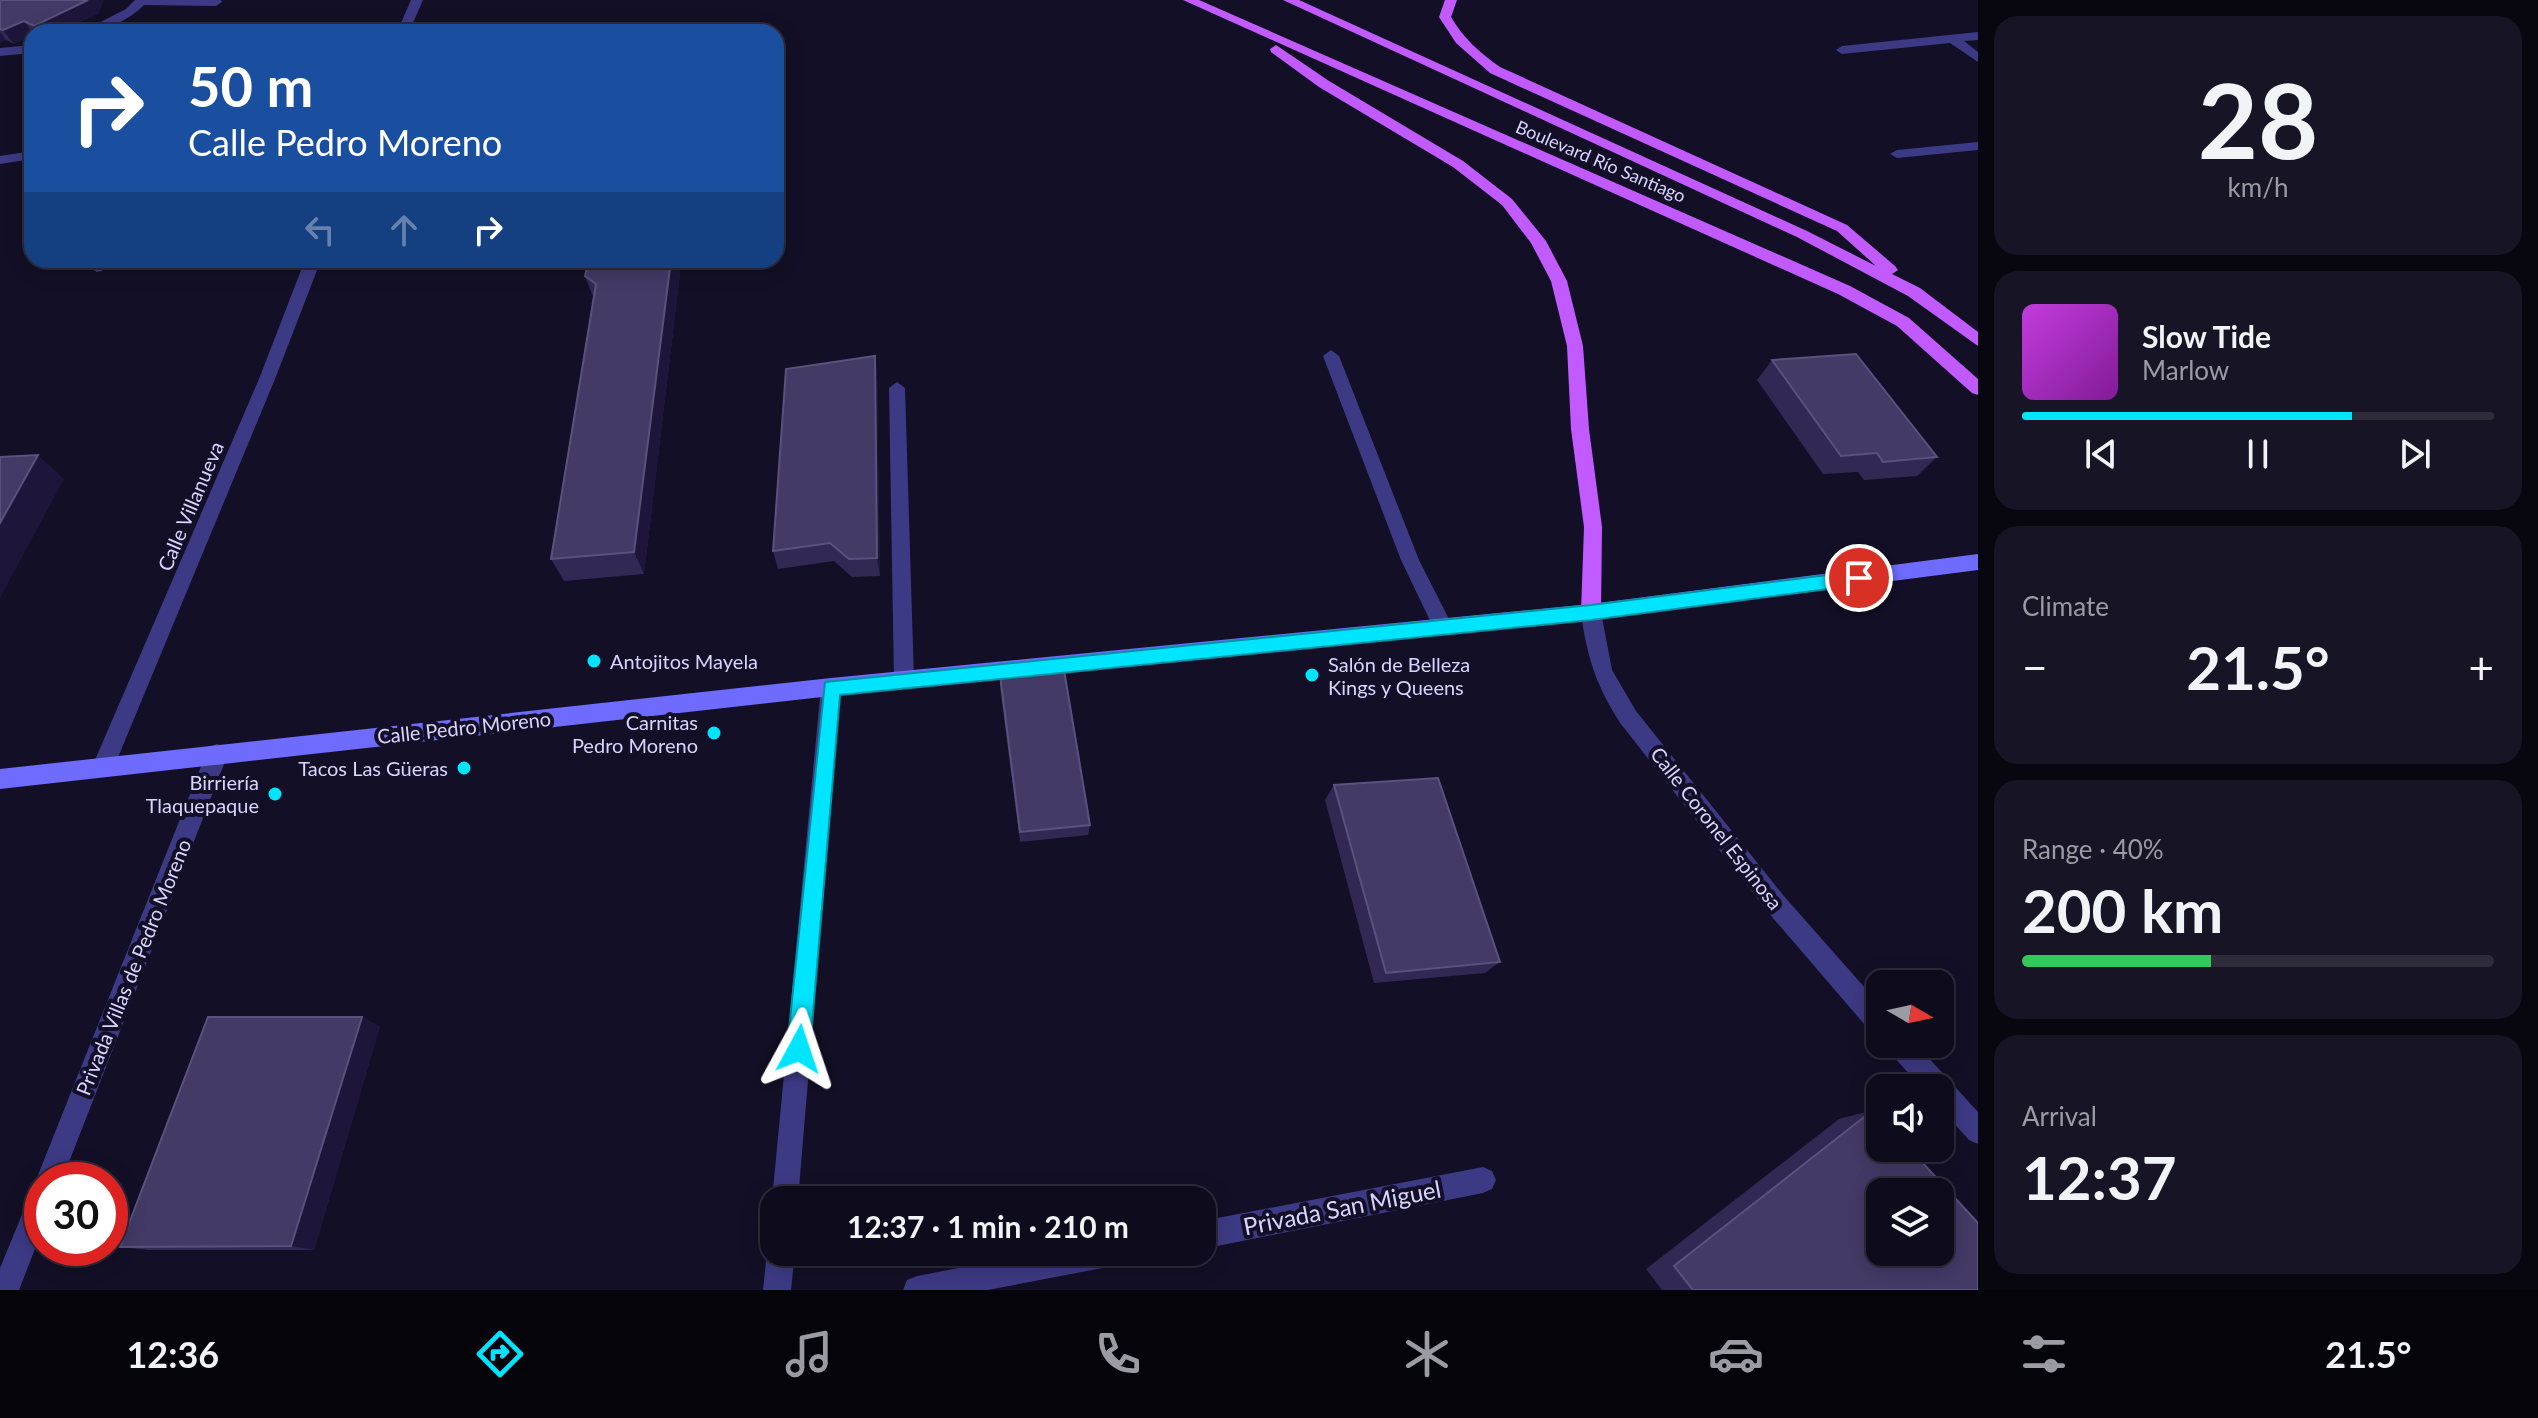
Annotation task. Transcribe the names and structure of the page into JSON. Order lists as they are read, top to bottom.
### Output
{
  "streets": {
    "main road": ["Boulevard Río Santiago"],
    "street": [
      "Calle Villanueva",
      "Calle Pedro Moreno",
      "Calle Coronel Espinosa",
      "Privada Villas de Pedro Moreno",
      "Privada San Miguel"
    ]
  },
  "crossings": [
    ["Calle Villanueva", "Calle Pedro Moreno"],
    ["Calle Pedro Moreno", "Calle Coronel Espinosa"],
    ["Calle Pedro Moreno", "Privada Villas de Pedro Moreno"]
  ],
  "places": [
    "Antojitos Mayela",
    "Salón de Belleza Kings y Queens",
    "Carnitas Pedro Moreno",
    "Tacos Las Güeras",
    "Birriería Tlaquepaque"
  ],
  "north": "right",
  "page": {
    "tile": [
      ["28", "km/h"],
      "Climate",
      ["Range · 40%", "200 km"],
      ["Arrival", "12:37"]
    ],
    "turn": ["50 m", "Calle Pedro Moreno"],
    "song": ["Slow Tide", "Marlow"],
    "heat": ["−", "21.5°", "+"],
    "limit": "30",
    "trip": "12:37 · 1 min · 210 m",
    "tabs": ["12:36", "21.5°"]
  }
}
